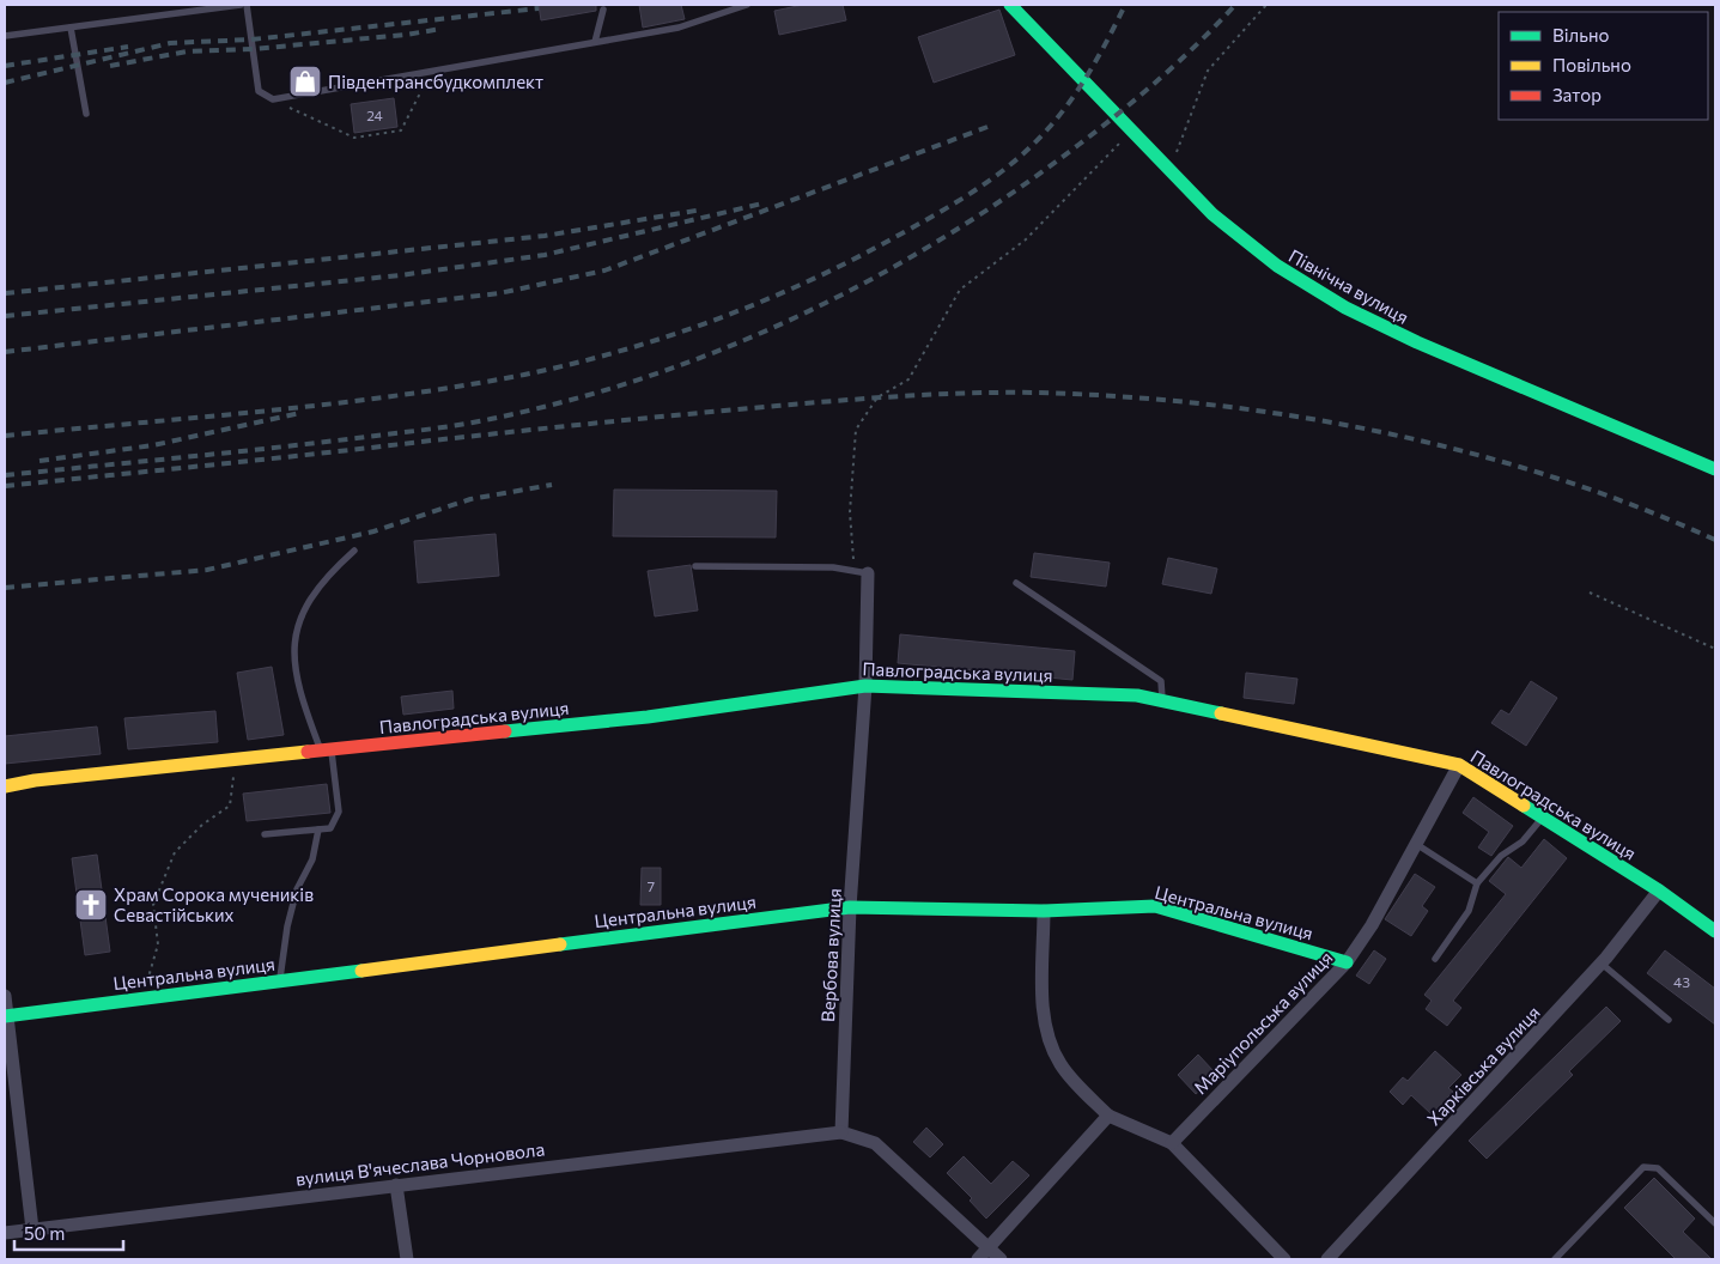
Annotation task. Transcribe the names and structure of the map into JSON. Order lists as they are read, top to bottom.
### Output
{
  "streets": {
    "street": [
      "Північна вулиця",
      "Павлоградська вулиця",
      "Центральна вулиця",
      "Вербова вулиця",
      "Маріупольська вулиця",
      "Харківська вулиця",
      "вулиця В'ячеслава Чорновола"
    ]
  },
  "crossings": [
    ["Павлоградська вулиця", "Вербова вулиця"],
    ["Павлоградська вулиця", "Маріупольська вулиця"],
    ["Павлоградська вулиця", "Харківська вулиця"],
    ["Центральна вулиця", "Вербова вулиця"],
    ["Центральна вулиця", "Маріупольська вулиця"],
    ["Вербова вулиця", "вулиця В'ячеслава Чорновола"]
  ],
  "places": {
    "shop": ["Південтрансбудкомплект"],
    "church": ["Храм Сорока мучеників Севастійських"]
  },
  "house_numbers": ["24", "7", "43"],
  "legend": ["Вільно", "Повільно", "Затор"],
  "scale_bar": "50 m"
}
